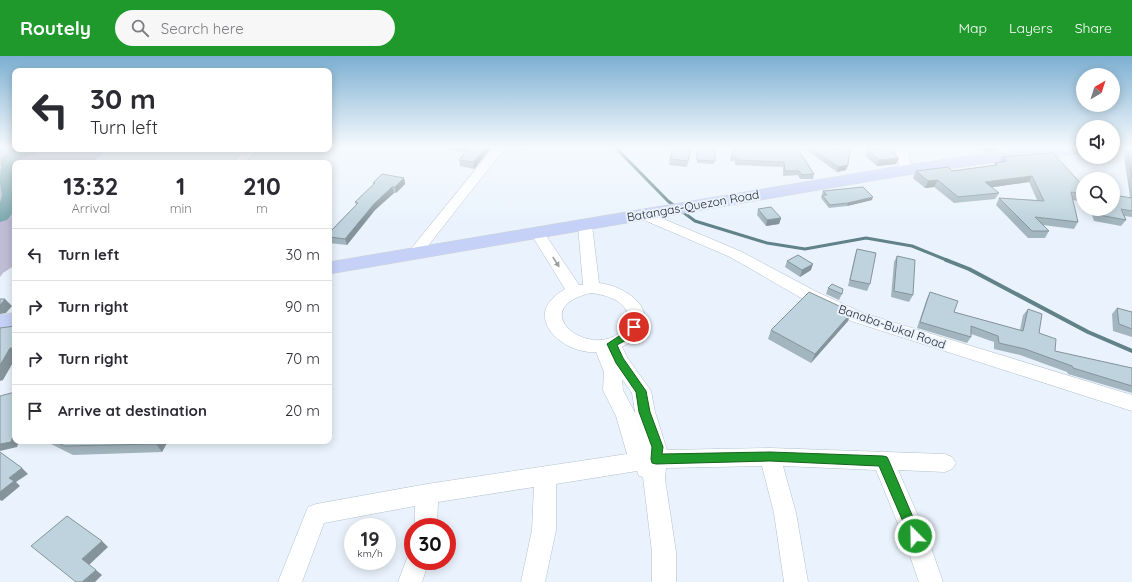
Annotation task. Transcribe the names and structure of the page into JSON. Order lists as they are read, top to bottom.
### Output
{
  "streets": {
    "main road": ["Batangas-Quezon Road"],
    "street": ["Banaba-Bukal Road"]
  },
  "crossings": [
    ["Batangas-Quezon Road", "Banaba-Bukal Road"]
  ],
  "north": "top right",
  "page": {
    "header": "Routely",
    "search": "Search here",
    "nav": ["Map", "Layers", "Share"],
    "turn": ["30 m", "Turn left"],
    "eta": [
      "13:32",
      "Arrival",
      "1",
      "min",
      "210",
      "m"
    ],
    "list": [
      {
        "name": "Turn left",
        "value": "30 m"
      },
      {
        "name": "Turn right",
        "value": "90 m"
      },
      {
        "name": "Turn right",
        "value": "70 m"
      },
      {
        "name": "Arrive at destination",
        "value": "20 m"
      }
    ],
    "speed": "19 km/h",
    "limit": "30"
  }
}
